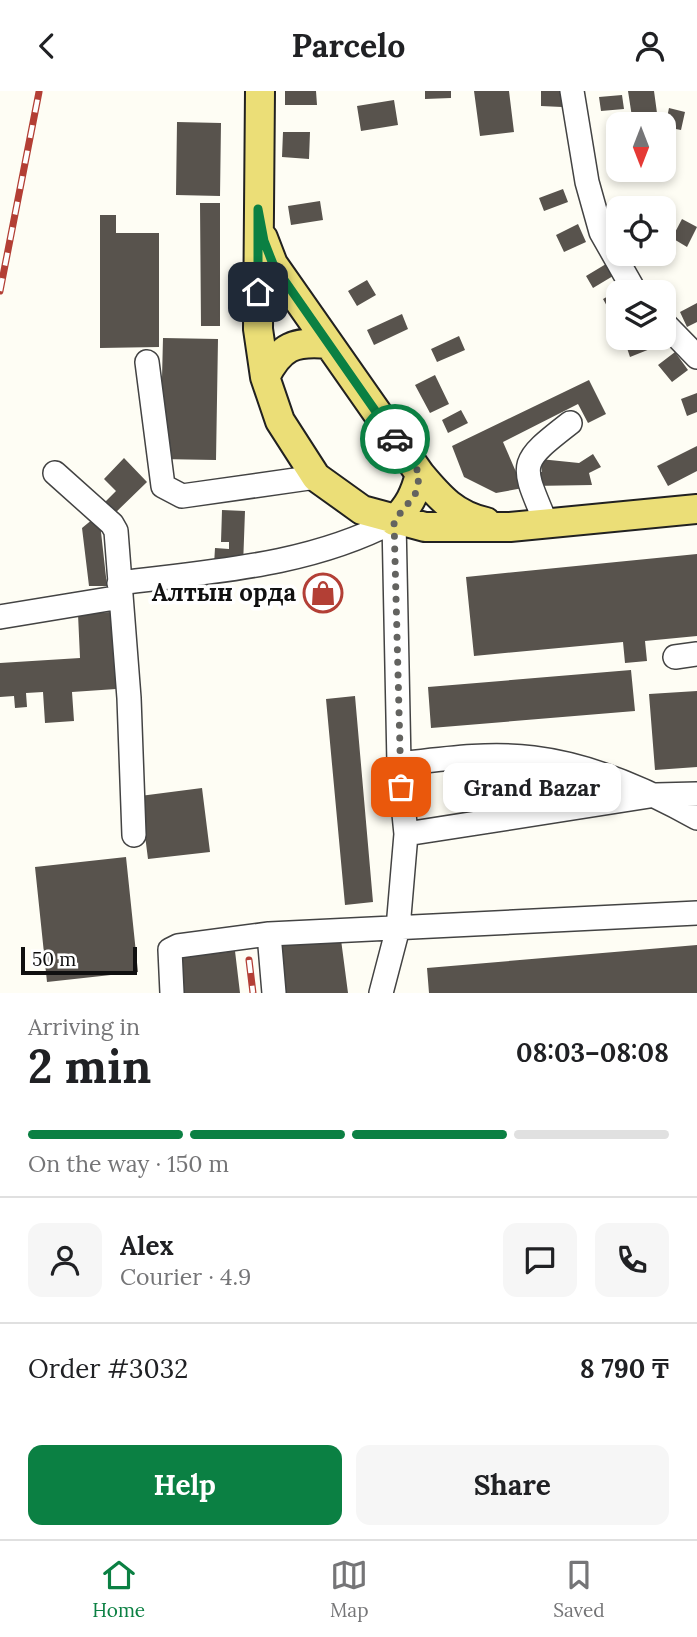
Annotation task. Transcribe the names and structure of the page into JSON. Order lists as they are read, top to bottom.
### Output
{
  "places": {
    "shop": ["Алтын орда"],
    "other": ["Grand Bazar"]
  },
  "scale_bar": "50 m",
  "north": "bottom",
  "page": {
    "header": "Parcelo",
    "bubble": "Grand Bazar",
    "scale": "50 m",
    "heading": ["2 min", "Arriving in", "08:03–08:08"],
    "panel": [
      "Alex",
      "Courier · 4.9",
      "Order #3032",
      "8 790 ₸"
    ],
    "bar": "On the way · 150 m",
    "buttons": ["Help", "Share"],
    "tabs": ["Home", "Map", "Saved"]
  }
}
